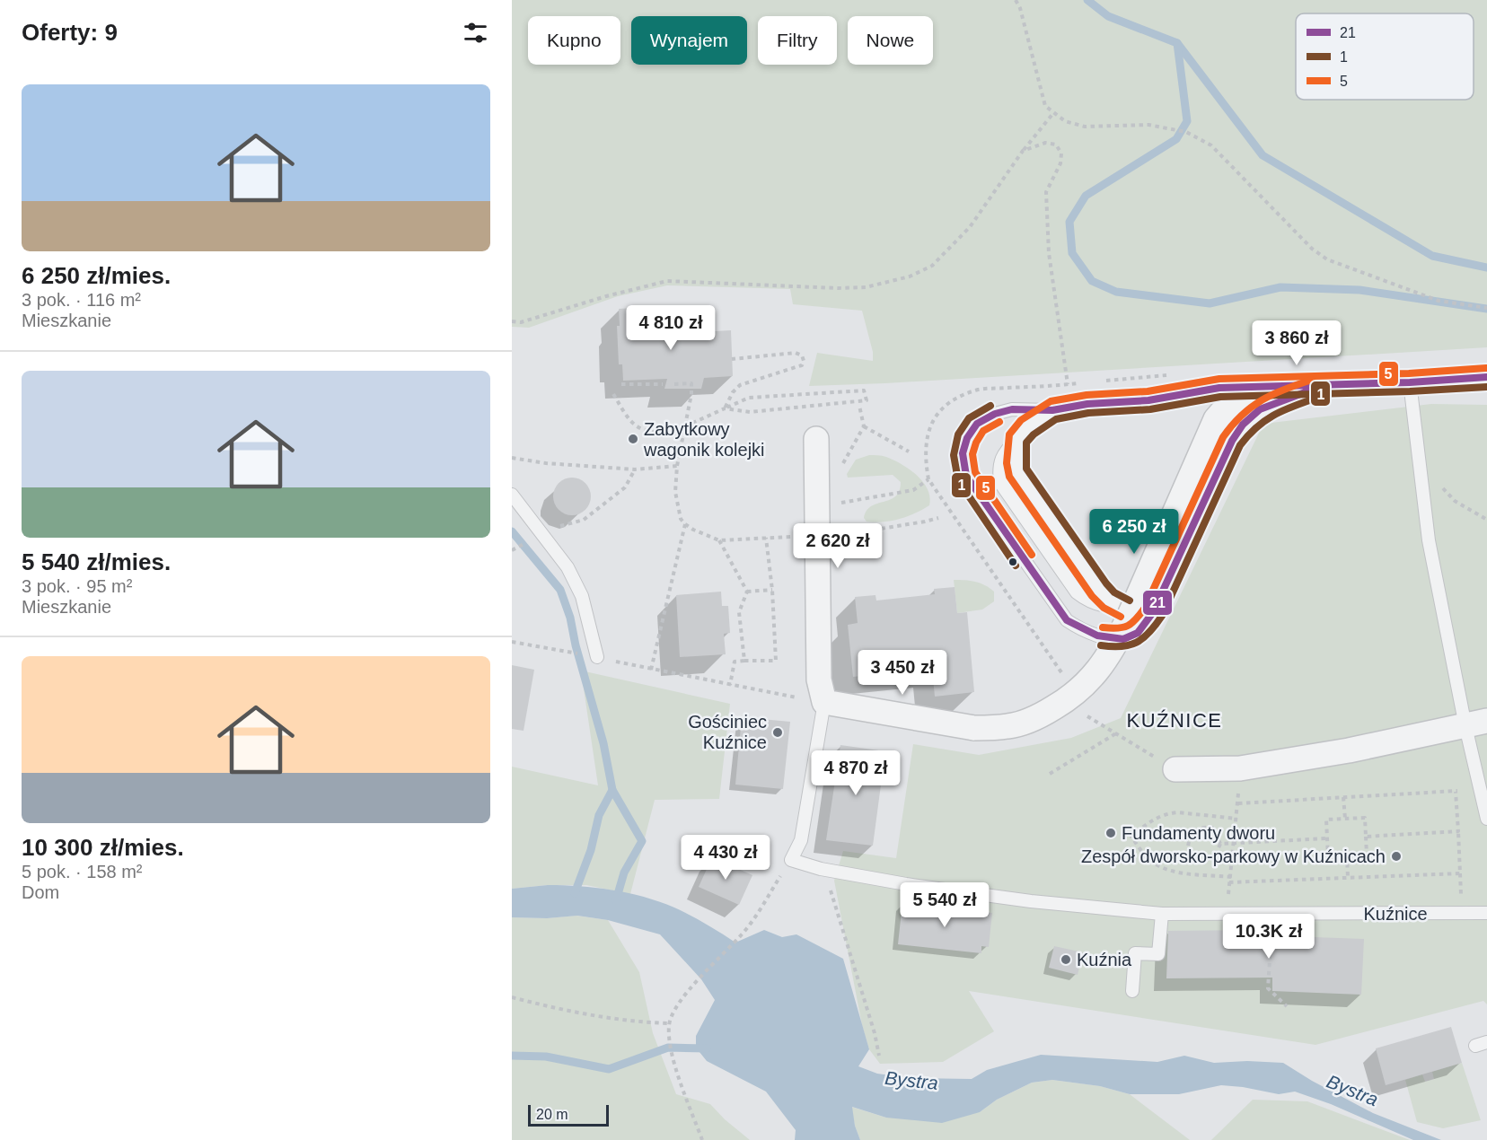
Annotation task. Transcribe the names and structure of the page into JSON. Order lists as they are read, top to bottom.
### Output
{
  "streets": {
    "lane": ["Kuźnice"]
  },
  "districts": ["KUŹNICE"],
  "water": ["Bystra"],
  "places": [
    "Zabytkowy wagonik kolejki",
    "Gościniec Kuźnice",
    "Fundamenty dworu",
    "Zespół dworsko-parkowy w Kuźnicach",
    "Kuźnia"
  ],
  "lines": ["transit line 5", "transit line 21", "transit line 1"],
  "legend": ["21", "1", "5"],
  "scale_bar": "20 m",
  "page": {
    "heading": "Oferty: 9",
    "chip": [
      "Kupno",
      "Wynajem",
      "Filtry",
      "Nowe"
    ],
    "list": [
      {
        "name": "6 250 zł/mies.",
        "note": "3 pok. · 116 m² · Mieszkanie"
      },
      {
        "name": "5 540 zł/mies.",
        "note": "3 pok. · 95 m² · Mieszkanie"
      },
      {
        "name": "10 300 zł/mies.",
        "note": "5 pok. · 158 m² · Dom"
      }
    ],
    "price": [
      "4 810 zł",
      "3 860 zł",
      "6 250 zł",
      "2 620 zł",
      "3 450 zł",
      "4 870 zł",
      "4 430 zł",
      "5 540 zł",
      "10.3K zł"
    ],
    "scale": "20 m"
  }
}
